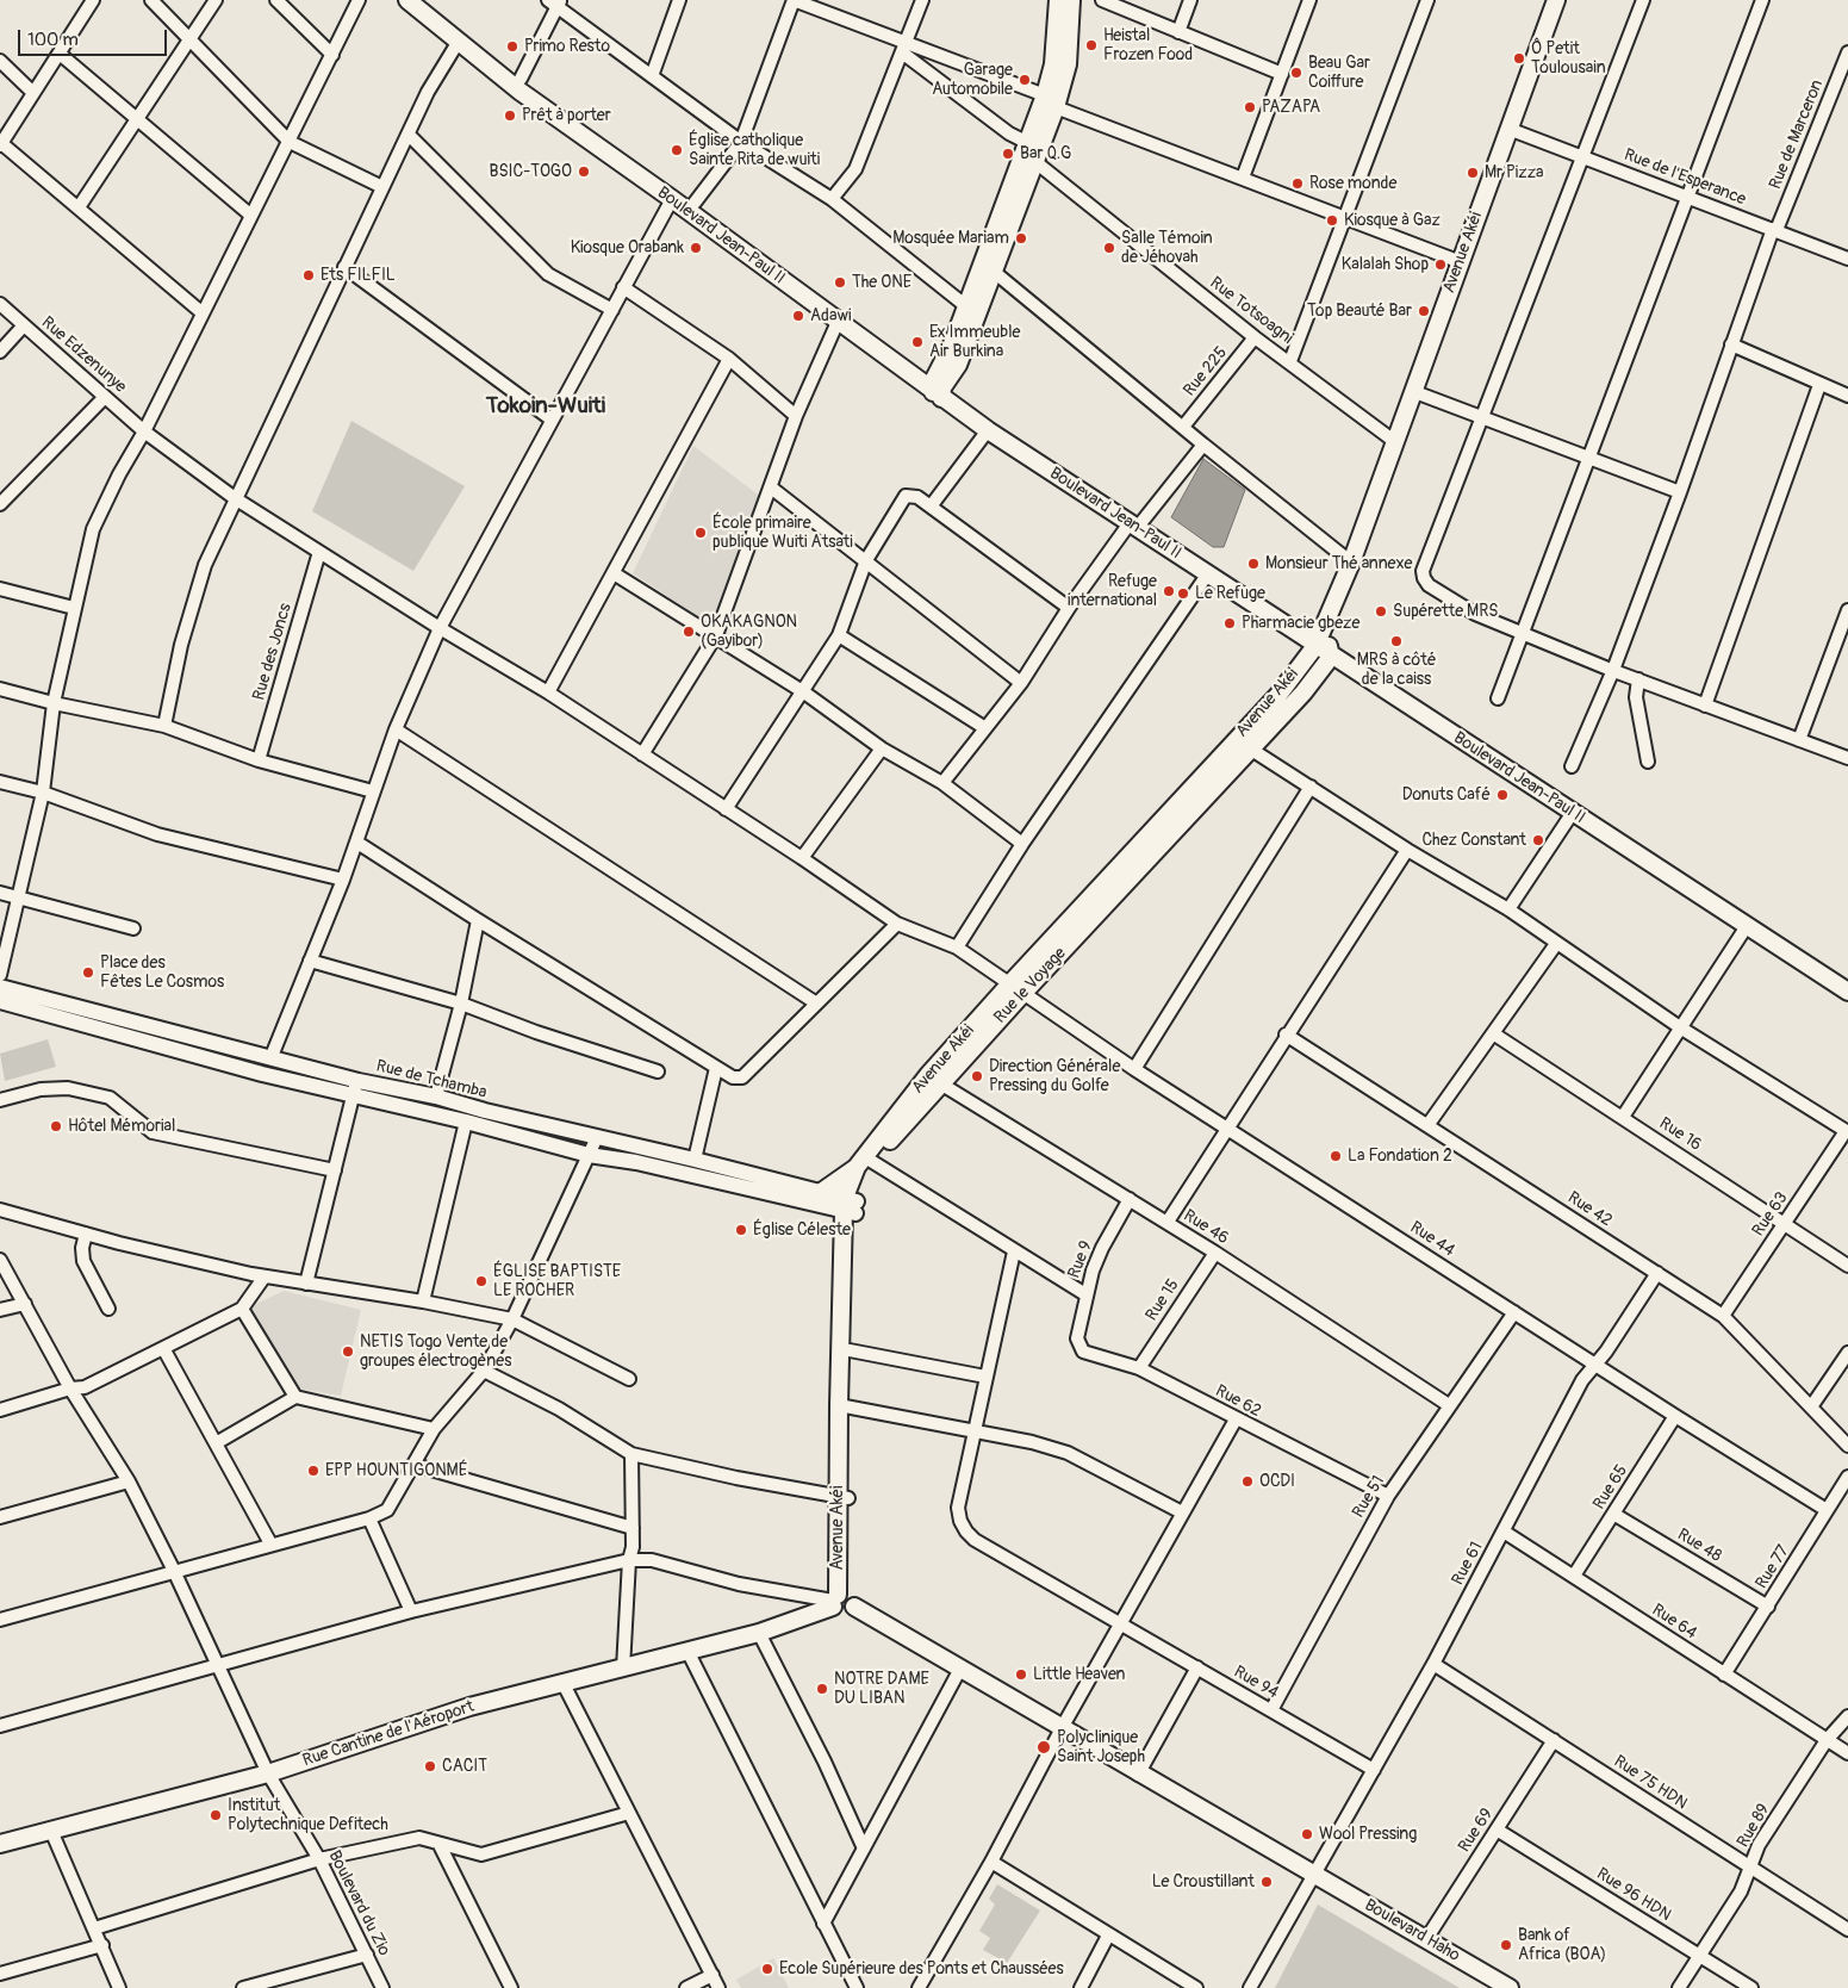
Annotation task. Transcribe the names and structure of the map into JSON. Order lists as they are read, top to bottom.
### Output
{
  "streets": {
    "main road": [
      "Boulevard Jean-Paul II",
      "Avenue Akéi",
      "Rue le Voyage",
      "Rue Cantine de l'Aéroport",
      "Boulevard Haho"
    ],
    "street": [
      "Rue de Marceron",
      "Rue de l'Esperance",
      "Rue Totsoagni",
      "Rue Edzenunye",
      "Rue 225",
      "Rue des Joncs",
      "Rue de Tchamba",
      "Rue 16",
      "Rue 42",
      "Rue 63",
      "Rue 46",
      "Rue 44",
      "Rue 9",
      "Rue 15",
      "Rue 62",
      "Rue 65",
      "Rue 51",
      "Rue 48",
      "Rue 61",
      "Rue 77",
      "Rue 64",
      "Rue 94",
      "Rue 75 HDN",
      "Rue 89",
      "Rue 69",
      "Rue 96 HDN",
      "Boulevard du Zio"
    ]
  },
  "crossings": [
    ["Rue de Marceron", "Rue de l'Esperance"],
    ["Rue de l'Esperance", "Avenue Akéi"],
    ["Boulevard Jean-Paul II", "Avenue Akéi"],
    ["Boulevard Jean-Paul II", "Rue le Voyage"],
    ["Avenue Akéi", "Rue Totsoagni"],
    ["Avenue Akéi", "Rue le Voyage"],
    ["Avenue Akéi", "Rue 44"],
    ["Rue Totsoagni", "Rue 225"],
    ["Rue Edzenunye", "Rue des Joncs"],
    ["Rue Edzenunye", "Rue 44"],
    ["Rue le Voyage", "Rue de Tchamba"],
    ["Rue le Voyage", "Rue 46"],
    ["Rue le Voyage", "Rue 44"],
    ["Rue le Voyage", "Rue Cantine de l'Aéroport"],
    ["Rue le Voyage", "Boulevard Haho"],
    ["Rue 16", "Rue 63"],
    ["Rue 42", "Rue 63"],
    ["Rue 42", "Rue 61"],
    ["Rue 46", "Rue 9"],
    ["Rue 46", "Rue 15"],
    ["Rue 46", "Rue 51"],
    ["Rue 44", "Rue 65"],
    ["Rue 44", "Rue 51"],
    ["Rue 44", "Rue 61"],
    ["Rue 44", "Rue 77"],
    ["Rue 9", "Rue 62"],
    ["Rue 15", "Rue 62"],
    ["Rue 62", "Rue 51"],
    ["Rue 65", "Rue 48"],
    ["Rue 65", "Rue 64"],
    ["Rue 51", "Rue 94"],
    ["Rue 48", "Rue 77"],
    ["Rue 61", "Rue 64"],
    ["Rue 61", "Rue 94"],
    ["Rue 61", "Rue 75 HDN"],
    ["Rue 61", "Boulevard Haho"],
    ["Rue 77", "Rue 64"],
    ["Rue 64", "Rue 89"],
    ["Rue Cantine de l'Aéroport", "Boulevard du Zio"],
    ["Rue Cantine de l'Aéroport", "Boulevard Haho"],
    ["Rue 75 HDN", "Rue 89"],
    ["Rue 75 HDN", "Rue 69"],
    ["Rue 89", "Rue 96 HDN"],
    ["Rue 69", "Rue 96 HDN"],
    ["Rue 69", "Boulevard Haho"]
  ],
  "districts": ["Tokoin-Wuiti"],
  "places": [
    "Heistal Frozen Food",
    "Primo Resto",
    "Ô Petit Toulousain",
    "Beau Gar Coiffure",
    "Garage Automobile",
    "PAZAPA",
    "Prêt à porter",
    "Église catholique Sainte Rita de wuiti",
    "Bar Q.G",
    "BSIC-TOGO",
    "Mr Pizza",
    "Rose monde",
    "Kiosque à Gaz",
    "Mosquée Mariam",
    "Kiosque Orabank",
    "Salle Témoin de Jéhovah",
    "Kalalah Shop",
    "Ets FILFIL",
    "The ONE",
    "Top Beauté Bar",
    "Adawi",
    "Ex Immeuble Air Burkina",
    "École primaire publique Wuiti Atsati",
    "Monsieur Thé annexe",
    "Refuge international",
    "Le Refuge",
    "Supérette MRS",
    "Pharmacie gbeze",
    "OKAKAGNON (Gayibor)",
    "MRS à côté de la caiss",
    "Donuts Café",
    "Chez Constant",
    "Place des Fêtes Le Cosmos",
    "Direction Générale Pressing du Golfe",
    "Hôtel Mémorial",
    "La Fondation 2",
    "Église Céleste",
    "ÉGLISE BAPTISTE LE ROCHER",
    "NETIS Togo Vente de groupes électrogènes",
    "EPP HOUNTIGONMÉ",
    "OCDI",
    "Little Heaven",
    "NOTRE DAME DU LIBAN",
    "Polyclinique Saint Joseph",
    "CACIT",
    "Institut Polytechnique Defitech",
    "Wool Pressing",
    "Le Croustillant",
    "Bank of Africa (BOA)",
    "Ecole Supérieure des Ponts et Chaussées"
  ],
  "scale_bar": "100 m"
}
